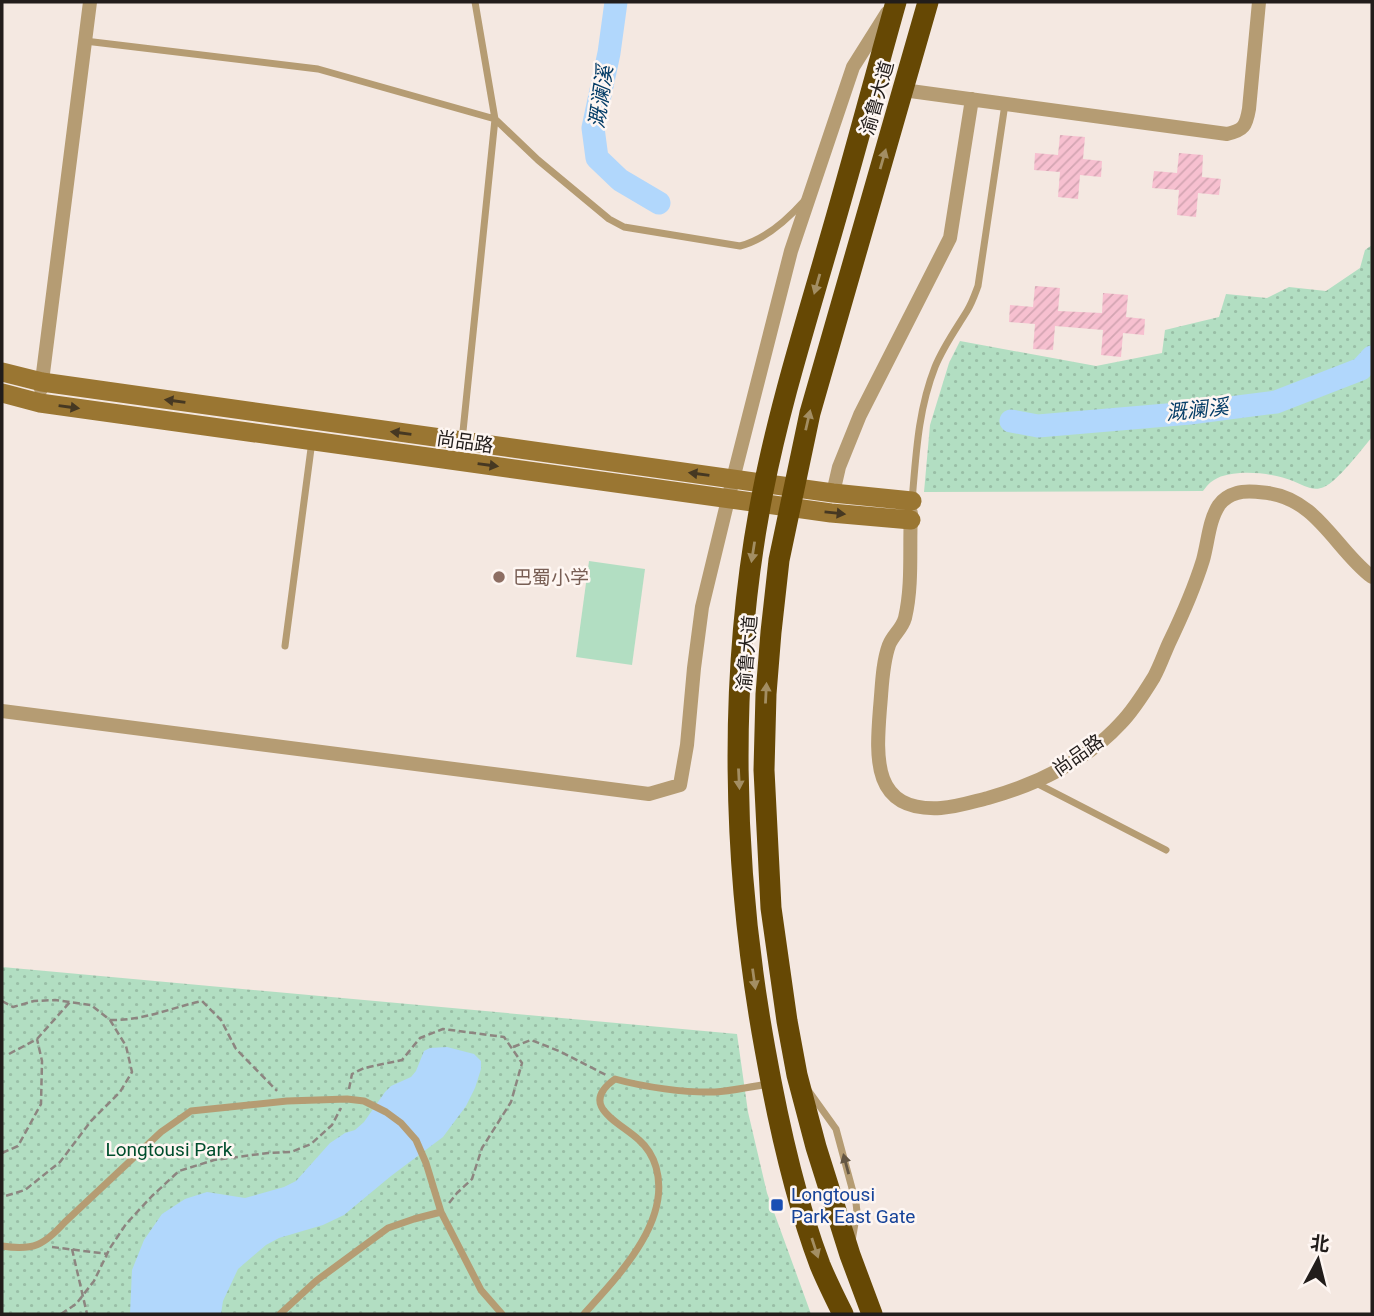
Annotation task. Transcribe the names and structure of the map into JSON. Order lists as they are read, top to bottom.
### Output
{
  "streets": {
    "highway": ["渝鲁大道"],
    "main road": ["尚品路"]
  },
  "water": ["溉澜溪"],
  "parks": ["Longtousi Park"],
  "places": {
    "other": ["巴蜀小学"],
    "transit": ["Longtousi Park East Gate"]
  },
  "north": "top"
}
